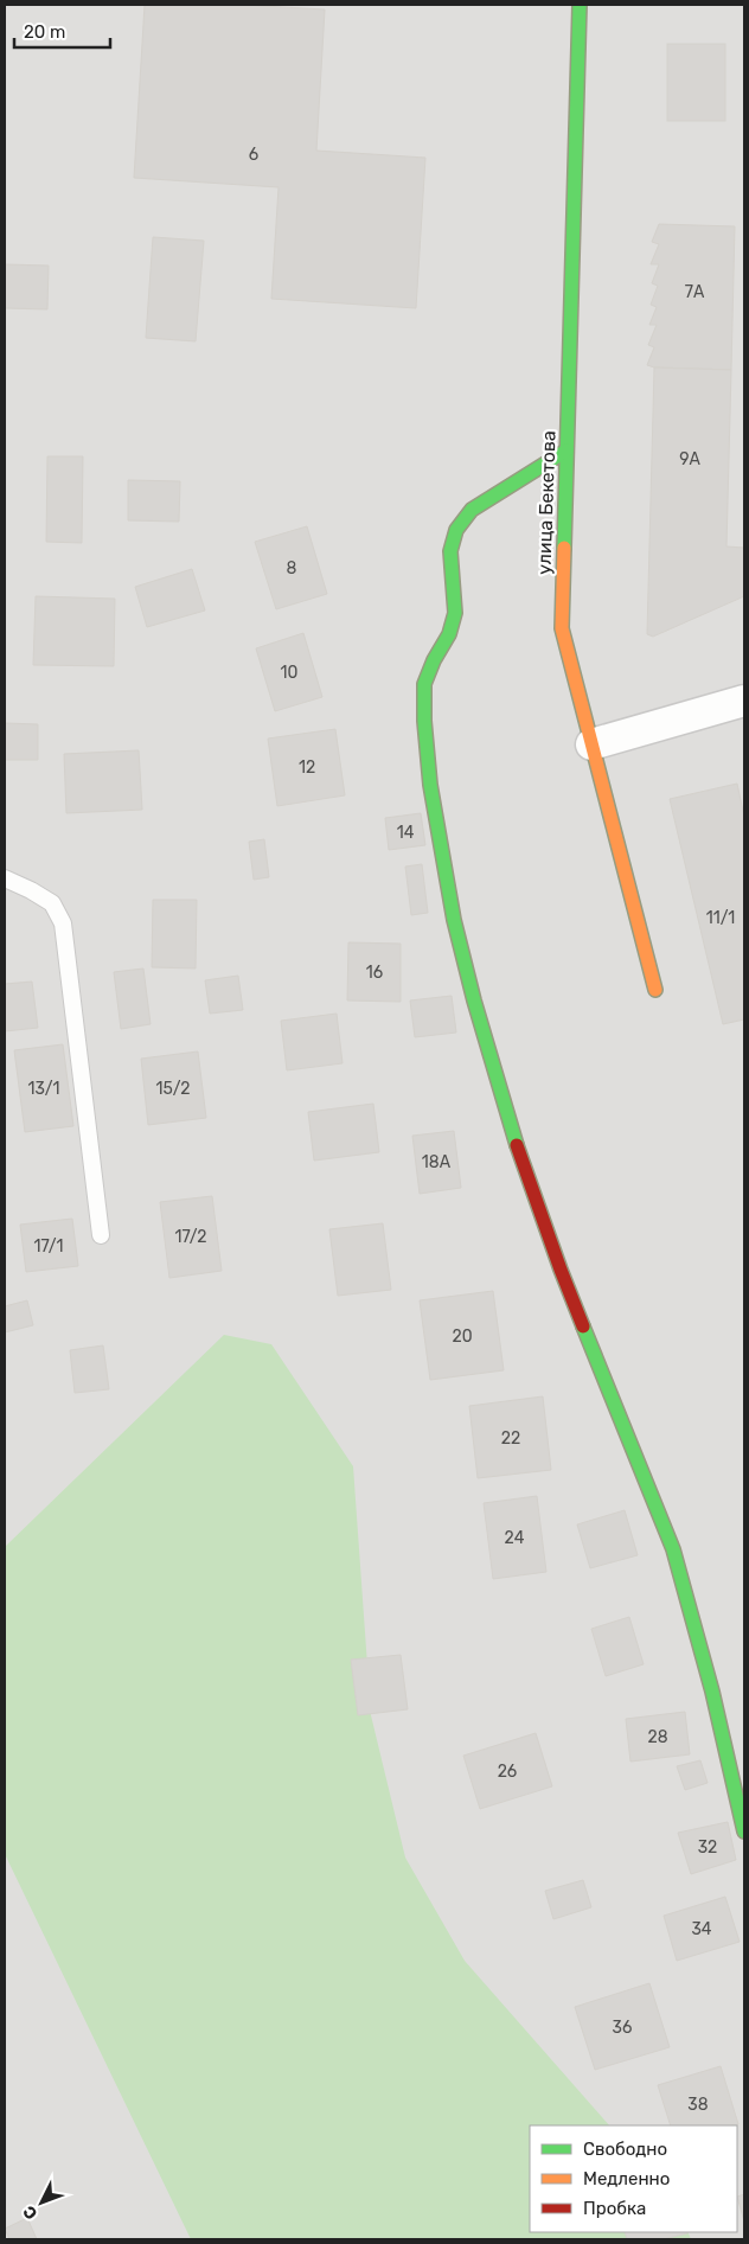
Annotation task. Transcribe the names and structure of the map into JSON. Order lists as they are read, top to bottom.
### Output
{
  "streets": {
    "street": ["улица Бекетова"]
  },
  "house_numbers": [
    "6",
    "7А",
    "9А",
    "8",
    "10",
    "12",
    "14",
    "11/1",
    "16",
    "13/1",
    "15/2",
    "18А",
    "17/2",
    "17/1",
    "20",
    "22",
    "24",
    "28",
    "26",
    "32",
    "34",
    "36",
    "38"
  ],
  "legend": ["Свободно", "Медленно", "Пробка"],
  "scale_bar": "20 m",
  "north": "bottom left"
}
